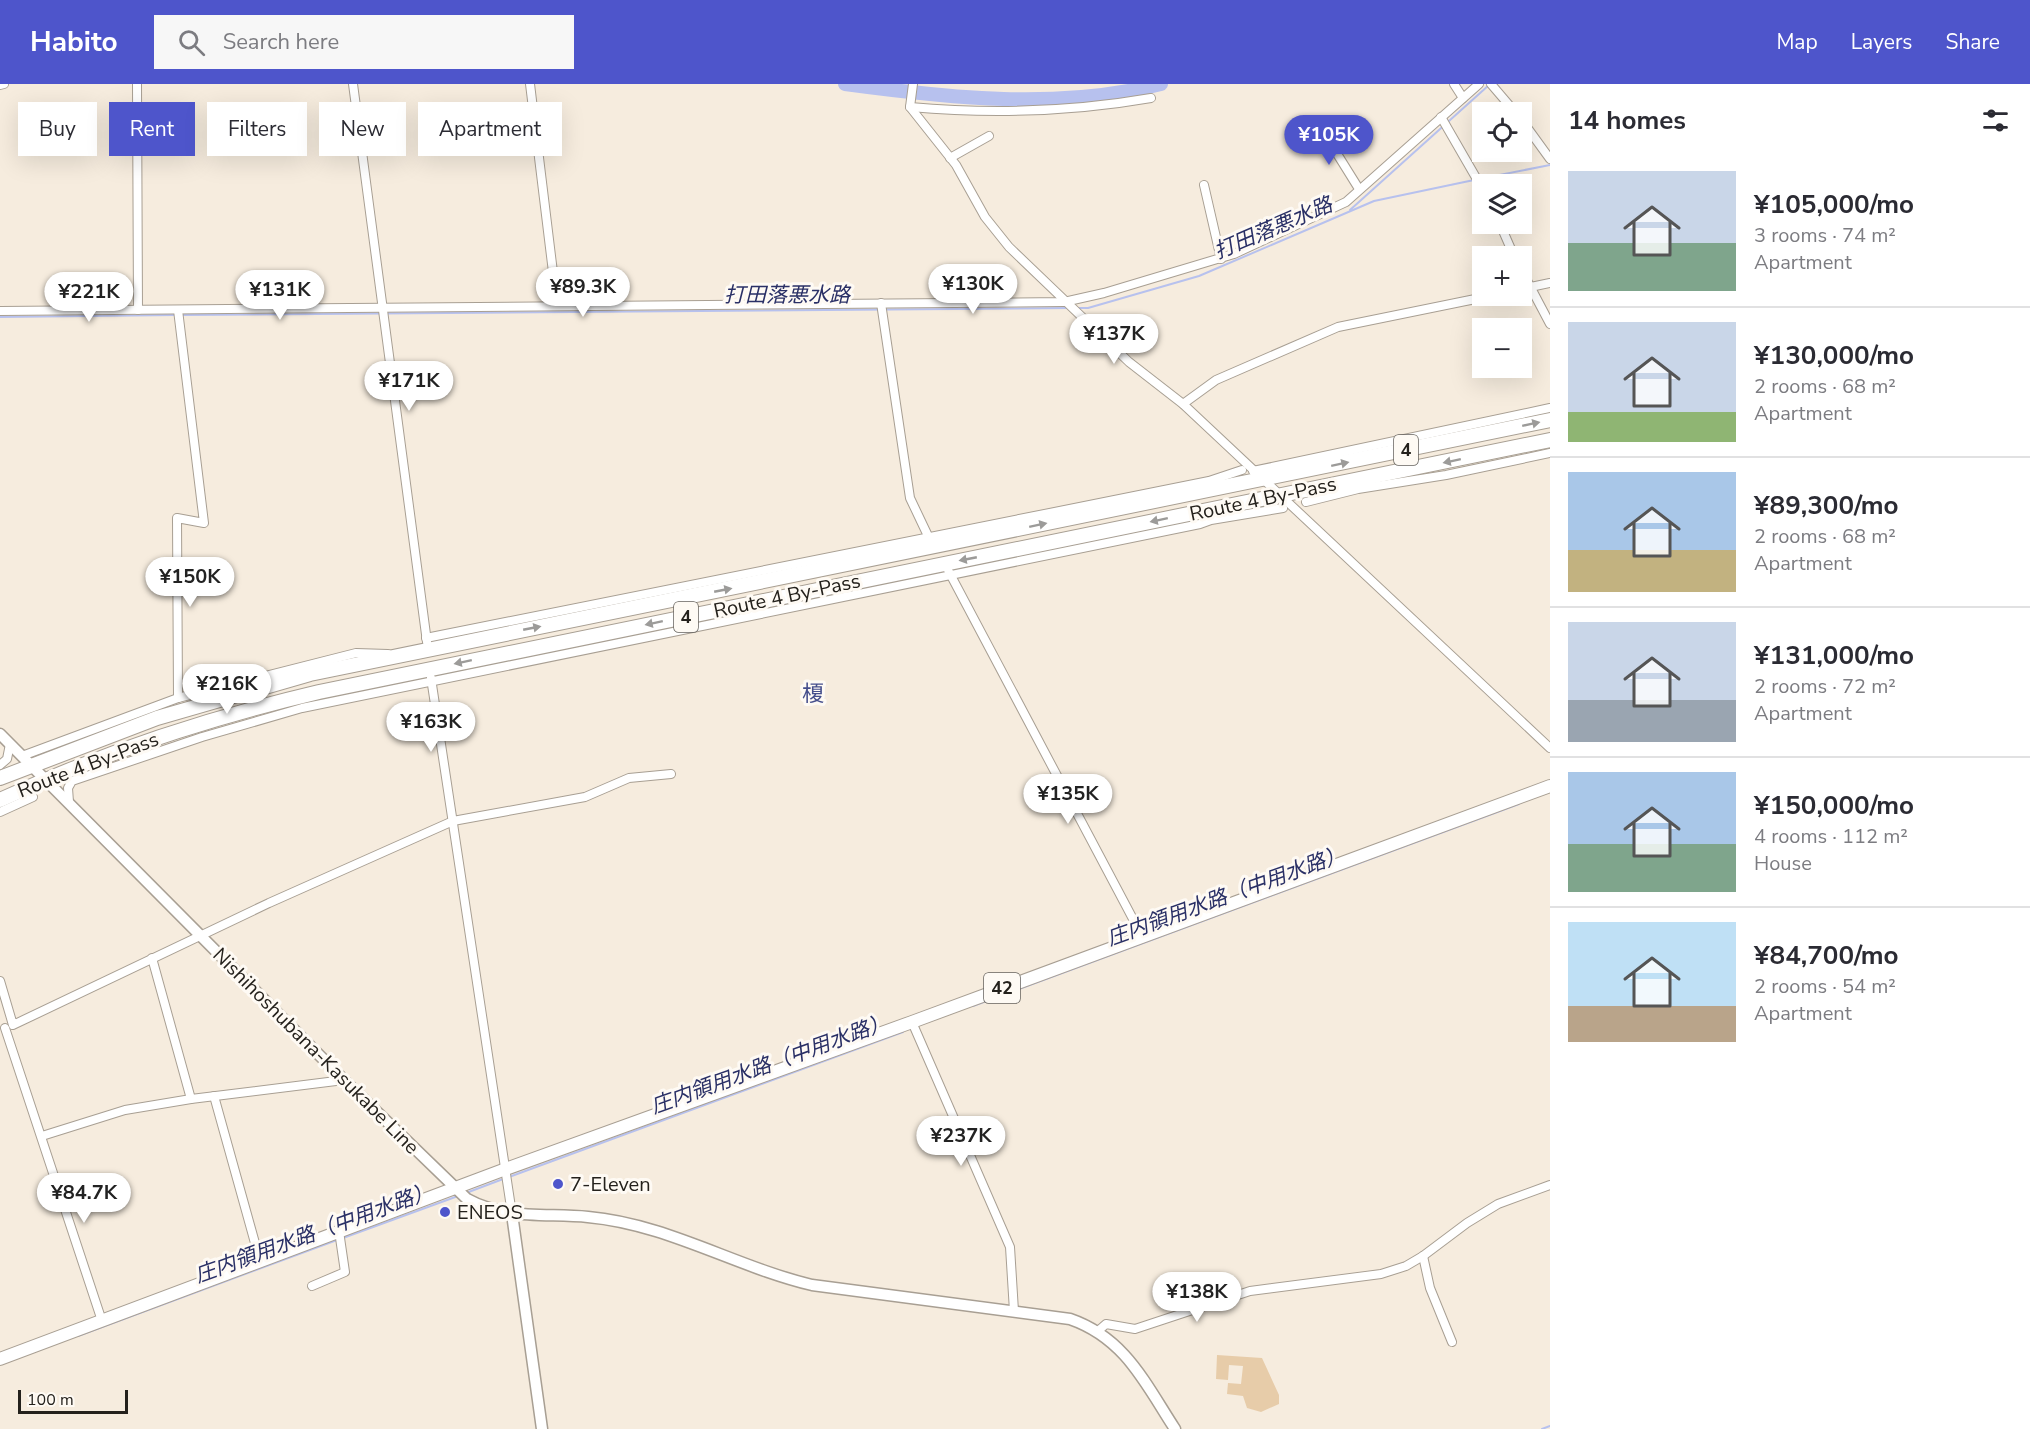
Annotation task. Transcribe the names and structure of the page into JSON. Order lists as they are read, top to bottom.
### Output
{
  "streets": {
    "highway": ["4", "Route 4 By-Pass"],
    "main road": ["42", "Nishihoshubana-Kasukabe Line"]
  },
  "crossings": [
    ["Route 4 By-Pass", "Nishihoshubana-Kasukabe Line"],
    ["42", "Nishihoshubana-Kasukabe Line"]
  ],
  "districts": ["榎"],
  "water": ["打田落悪水路", "庄内領用水路（中用水路）"],
  "places": ["7-Eleven", "ENEOS"],
  "scale_bar": "100 m",
  "page": {
    "header": "Habito",
    "search": "Search here",
    "nav": ["Map", "Layers", "Share"],
    "heading": "14 homes",
    "map_buttons": ["+", "−"],
    "chip": [
      "Buy",
      "Rent",
      "Filters",
      "New",
      "Apartment"
    ],
    "price": [
      "¥105K",
      "¥130K",
      "¥89.3K",
      "¥131K",
      "¥221K",
      "¥137K",
      "¥171K",
      "¥150K",
      "¥216K",
      "¥163K",
      "¥135K",
      "¥237K",
      "¥84.7K",
      "¥138K"
    ],
    "list": [
      {
        "name": "¥105,000/mo",
        "note": "3 rooms · 74 m² · Apartment"
      },
      {
        "name": "¥130,000/mo",
        "note": "2 rooms · 68 m² · Apartment"
      },
      {
        "name": "¥89,300/mo",
        "note": "2 rooms · 68 m² · Apartment"
      },
      {
        "name": "¥131,000/mo",
        "note": "2 rooms · 72 m² · Apartment"
      },
      {
        "name": "¥150,000/mo",
        "note": "4 rooms · 112 m² · House"
      },
      {
        "name": "¥84,700/mo",
        "note": "2 rooms · 54 m² · Apartment"
      }
    ],
    "scale": "100 m"
  }
}
